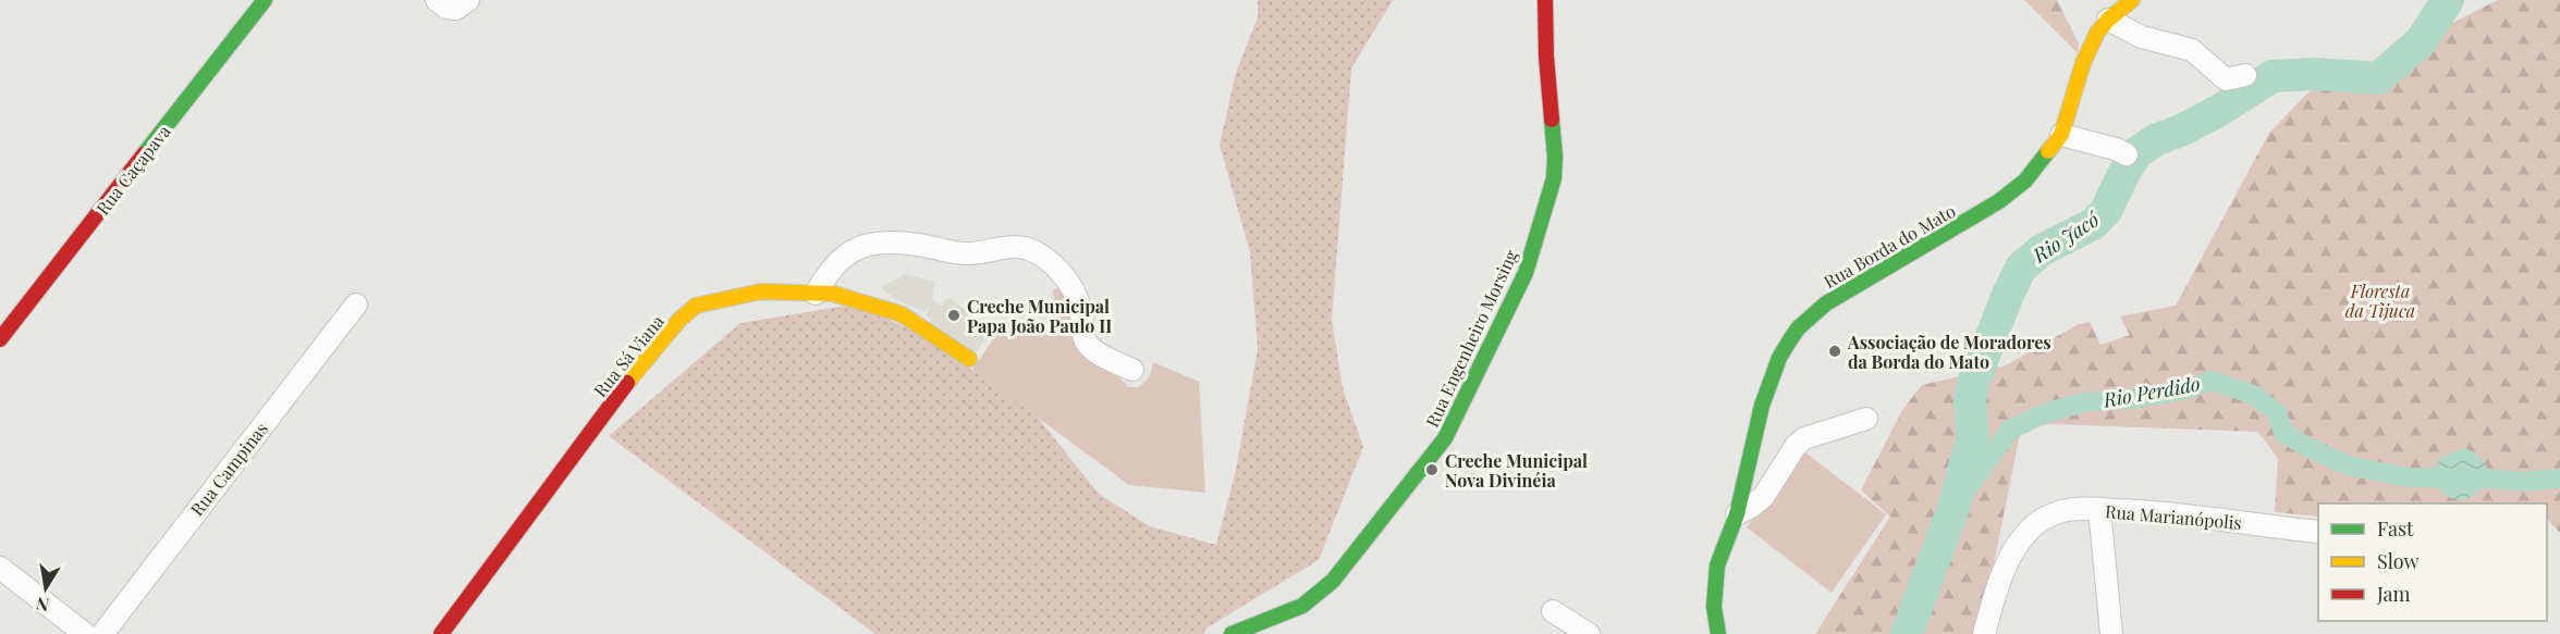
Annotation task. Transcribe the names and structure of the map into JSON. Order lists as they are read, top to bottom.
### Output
{
  "streets": {
    "street": [
      "Rua Caçapava",
      "Rua Borda do Mato",
      "Rua Engenheiro Morsing",
      "Rua Sá Viana",
      "Rua Campinas",
      "Rua Marianópolis"
    ]
  },
  "water": ["Rio Jacó", "Rio Perdido"],
  "parks": ["Floresta da Tijuca"],
  "places": ["Creche Municipal Papa João Paulo II", "Associação de Moradores da Borda do Mato", "Creche Municipal Nova Divinéia"],
  "legend": ["Fast", "Slow", "Jam"],
  "north": "bottom"
}
